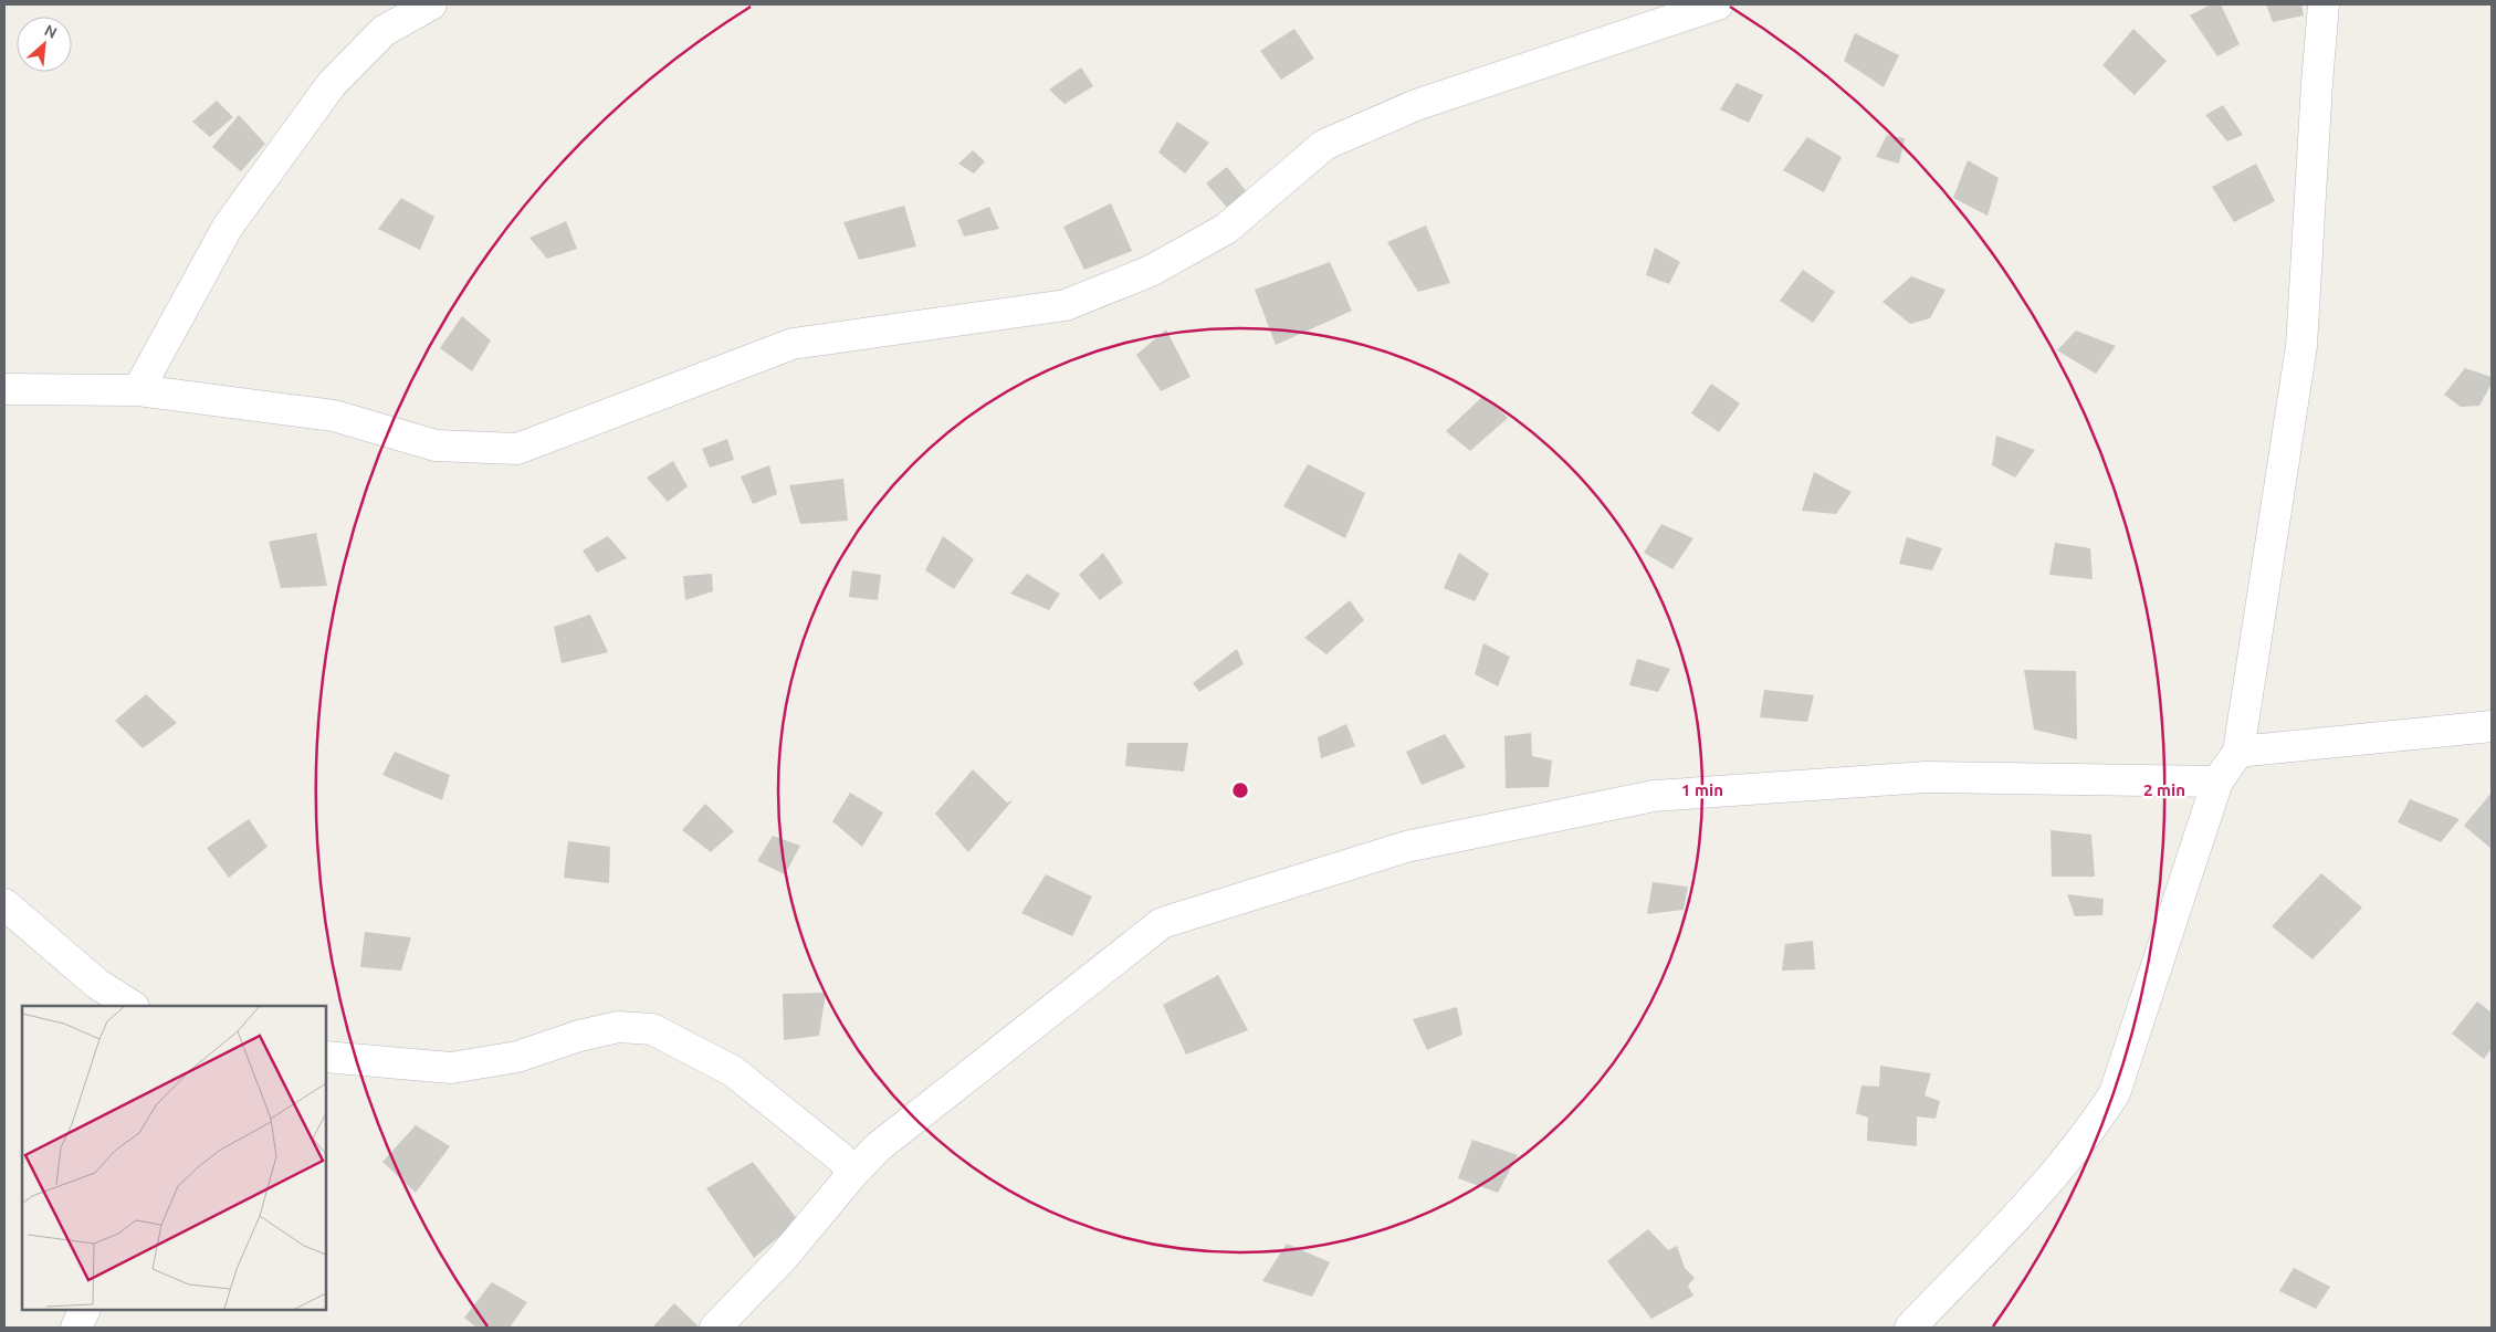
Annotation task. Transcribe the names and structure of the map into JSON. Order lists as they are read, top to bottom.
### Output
{
  "north": "top right",
  "rings": ["1 min", "2 min"]
}
